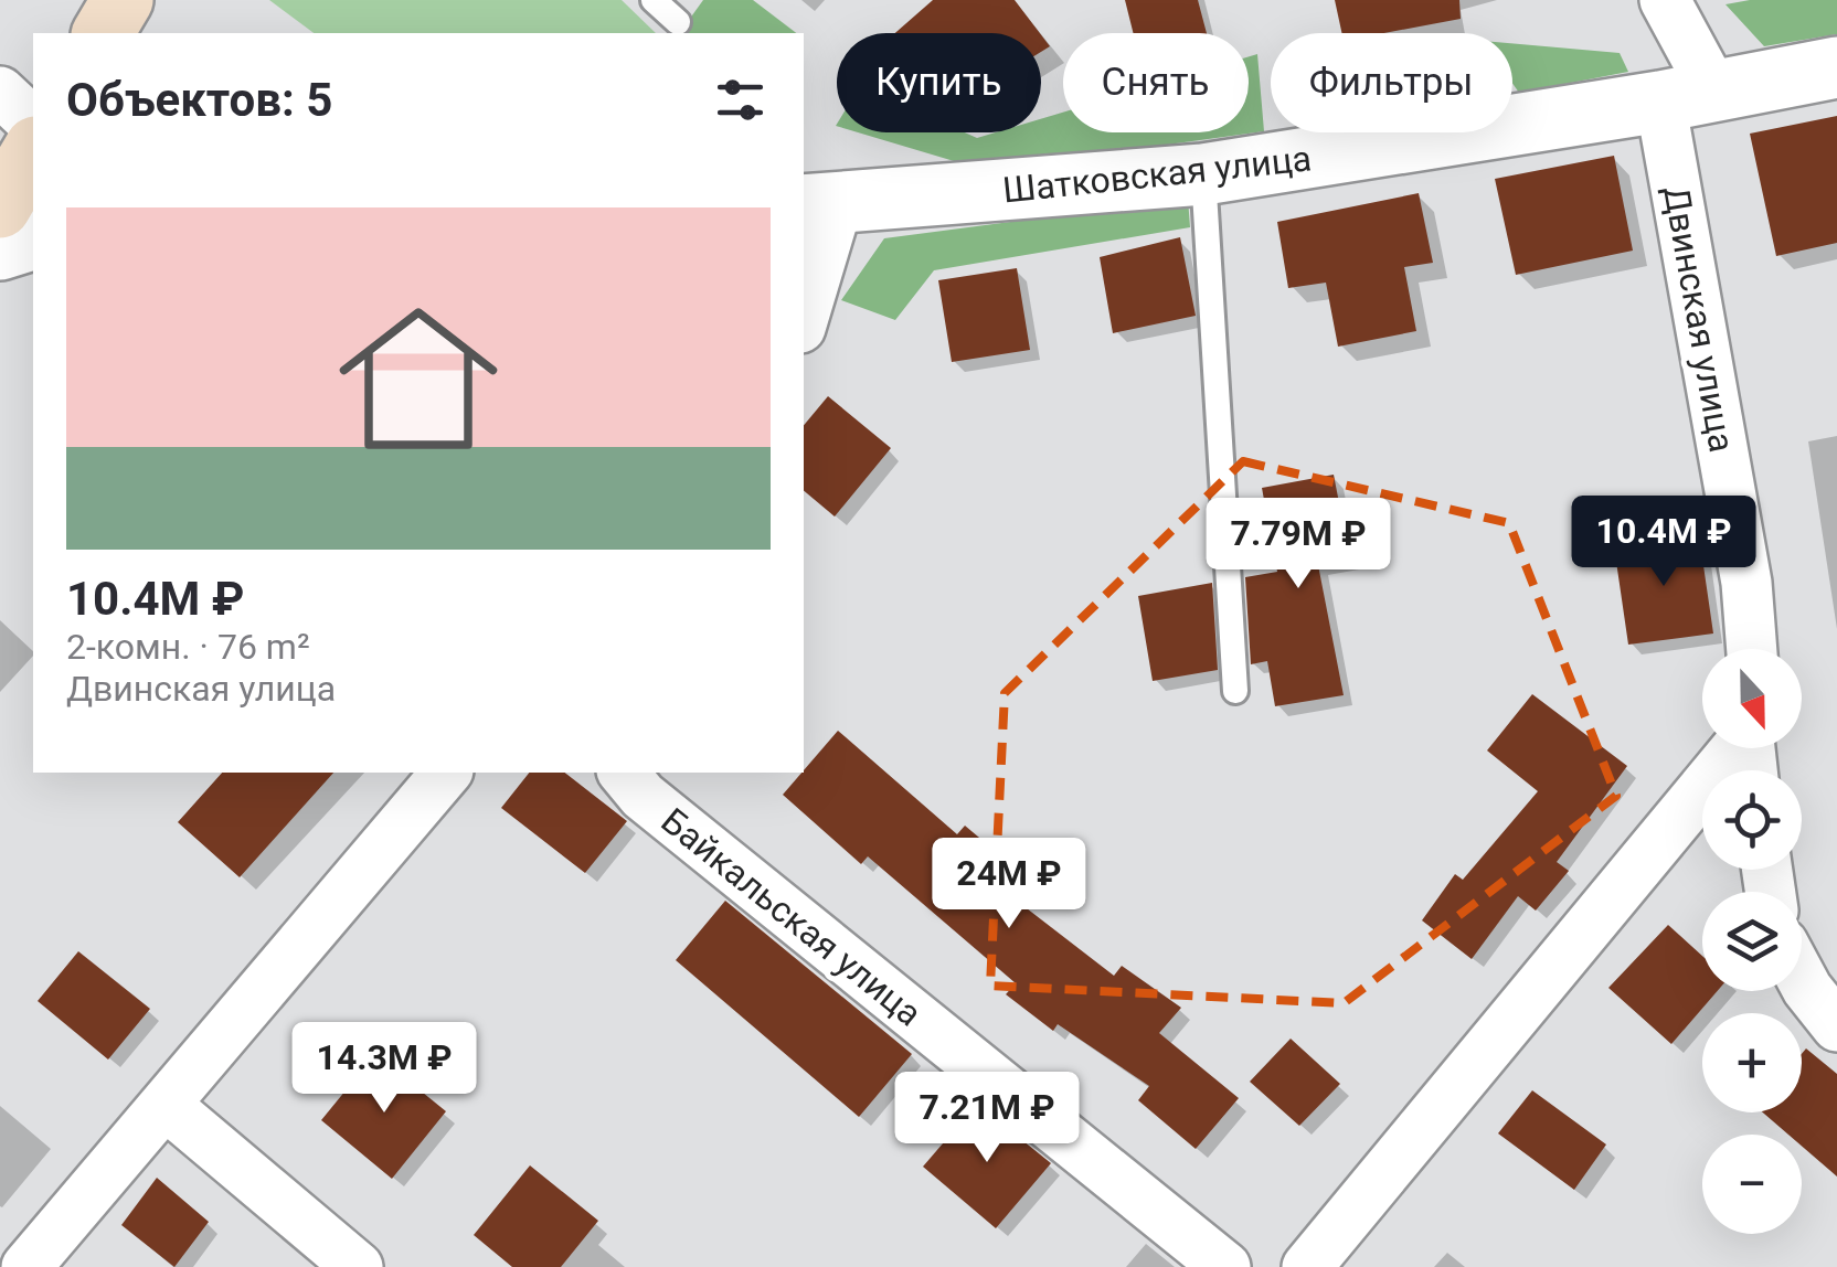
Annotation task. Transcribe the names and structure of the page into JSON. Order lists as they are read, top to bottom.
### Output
{
  "streets": {
    "street": ["Шатковская улица", "Двинская улица", "Байкальская улица"]
  },
  "crossings": [
    ["Шатковская улица", "Двинская улица"]
  ],
  "north": "bottom",
  "page": {
    "chip": ["Купить", "Снять", "Фильтры"],
    "heading": "Объектов: 5",
    "list": [
      {
        "name": "10.4M ₽",
        "note": "2-комн. · 76 m² · Двинская улица"
      }
    ],
    "price": [
      "10.4M ₽",
      "7.79M ₽",
      "24M ₽",
      "14.3M ₽",
      "7.21M ₽"
    ],
    "map_buttons": ["+", "−"]
  }
}
